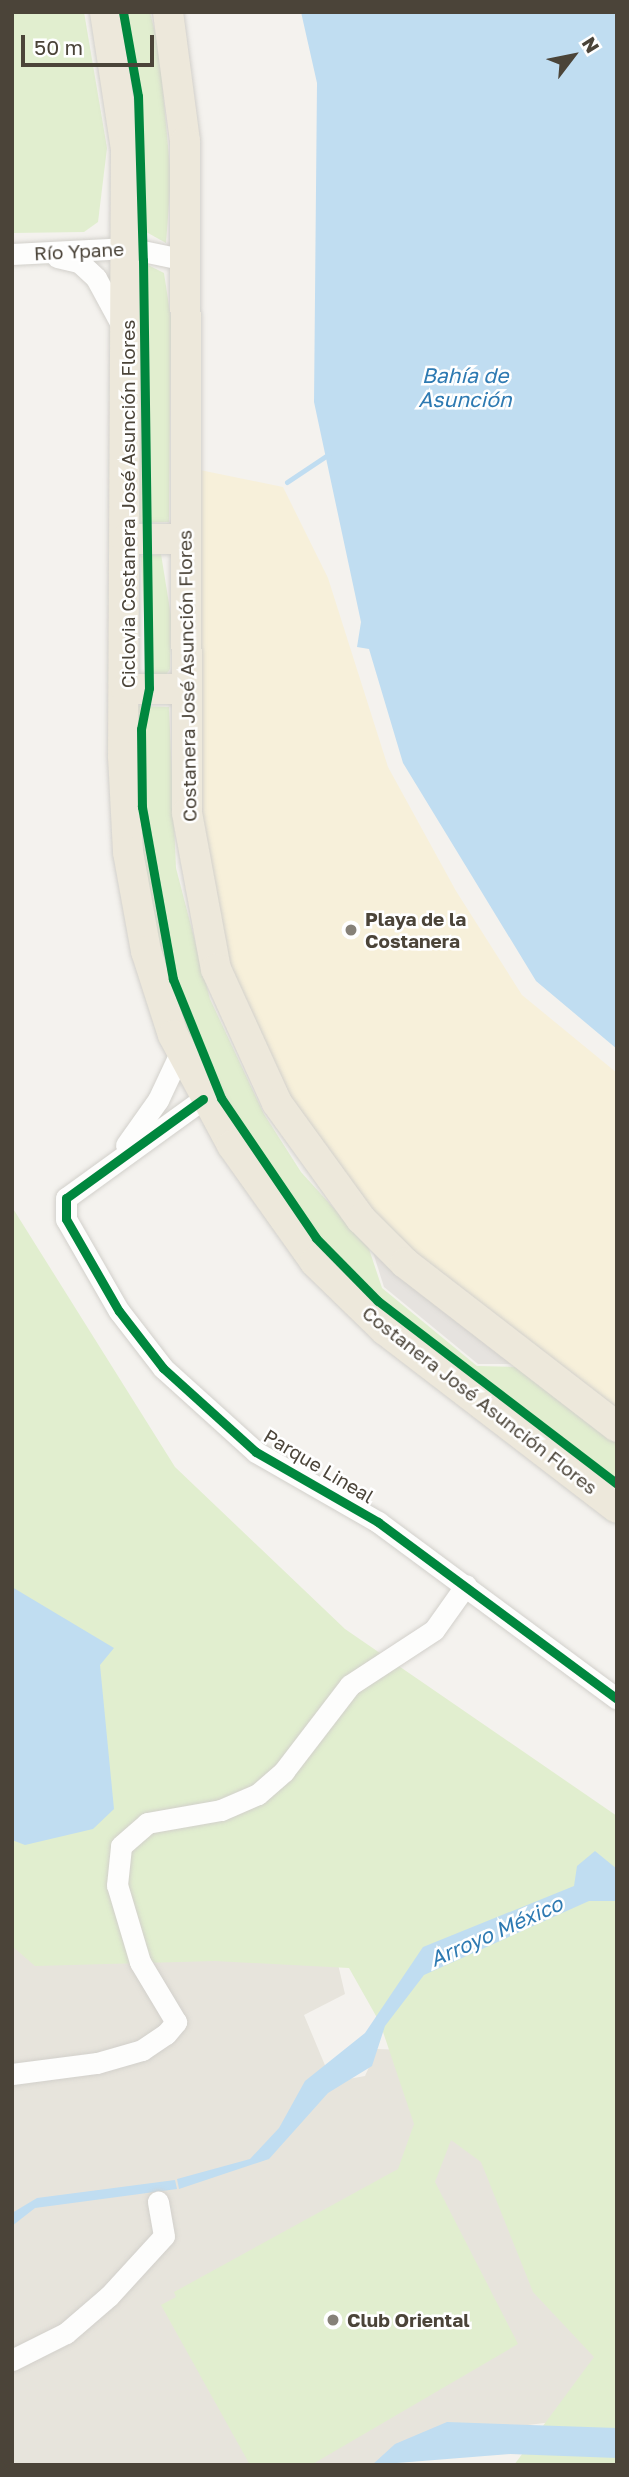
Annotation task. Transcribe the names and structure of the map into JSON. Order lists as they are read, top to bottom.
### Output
{
  "streets": {
    "highway": ["Costanera José Asunción Flores"],
    "street": ["Río Ypane", "Parque Lineal"],
    "cycle path": ["Ciclovia Costanera José Asunción Flores"]
  },
  "crossings": [
    ["Río Ypane", "Costanera José Asunción Flores"]
  ],
  "water": ["Bahía de Asunción", "Arroyo México"],
  "places": ["Playa de la Costanera", "Club Oriental"],
  "scale_bar": "50 m",
  "north": "top right"
}
